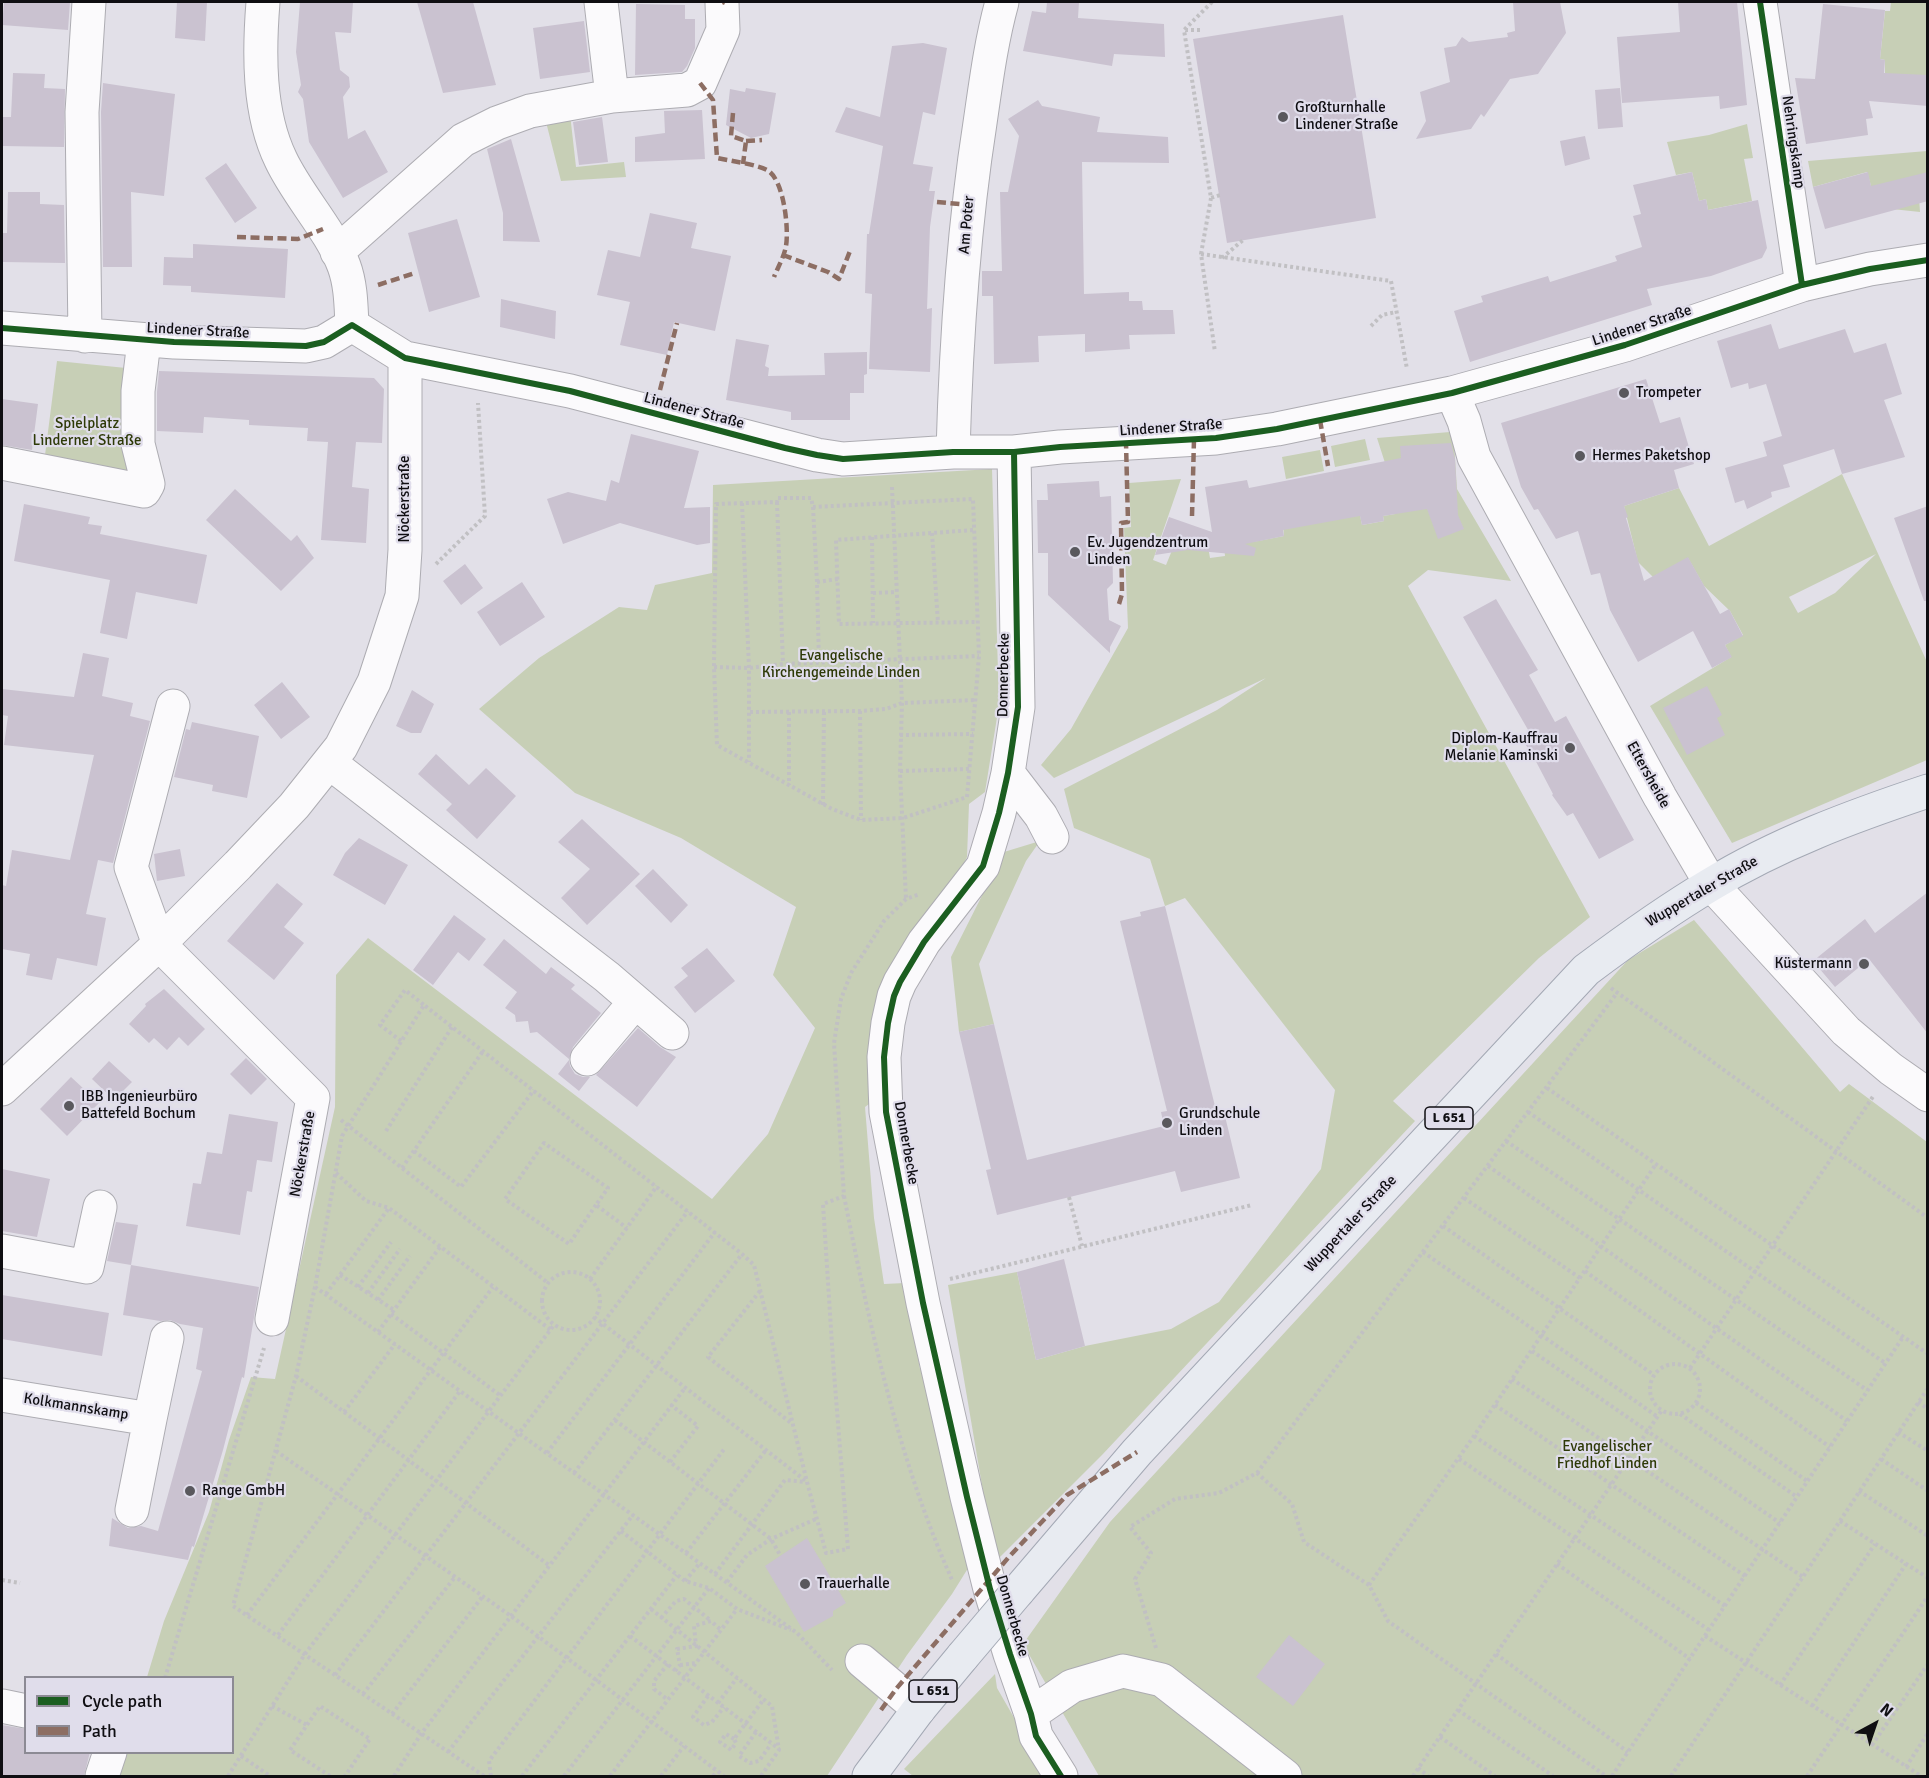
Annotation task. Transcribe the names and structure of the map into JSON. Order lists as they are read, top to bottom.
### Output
{
  "streets": {
    "main road": ["Wuppertaler Straße", "L 651"],
    "street": [
      "Nehringskamp",
      "Am Poter",
      "Lindener Straße",
      "Nöckerstraße",
      "Donnerbecke",
      "Ettersheide",
      "Kolkmannskamp"
    ]
  },
  "crossings": [
    ["Nehringskamp", "Lindener Straße"],
    ["Am Poter", "Lindener Straße"],
    ["Lindener Straße", "Nöckerstraße"],
    ["Lindener Straße", "Donnerbecke"],
    ["Lindener Straße", "Ettersheide"],
    ["Ettersheide", "Wuppertaler Straße"]
  ],
  "parks": ["Spielplatz Linderner Straße", "Evangelische Kirchengemeinde Linden", "Evangelischer Friedhof Linden"],
  "places": [
    "Großturnhalle Lindener Straße",
    "Trompeter",
    "Hermes Paketshop",
    "Ev. Jugendzentrum Linden",
    "Diplom-Kauffrau Melanie Kaminski",
    "Küstermann",
    "IBB Ingenieurbüro Battefeld Bochum",
    "Grundschule Linden",
    "Range GmbH",
    "Trauerhalle"
  ],
  "legend": ["Cycle path", "Path"],
  "north": "top right"
}
